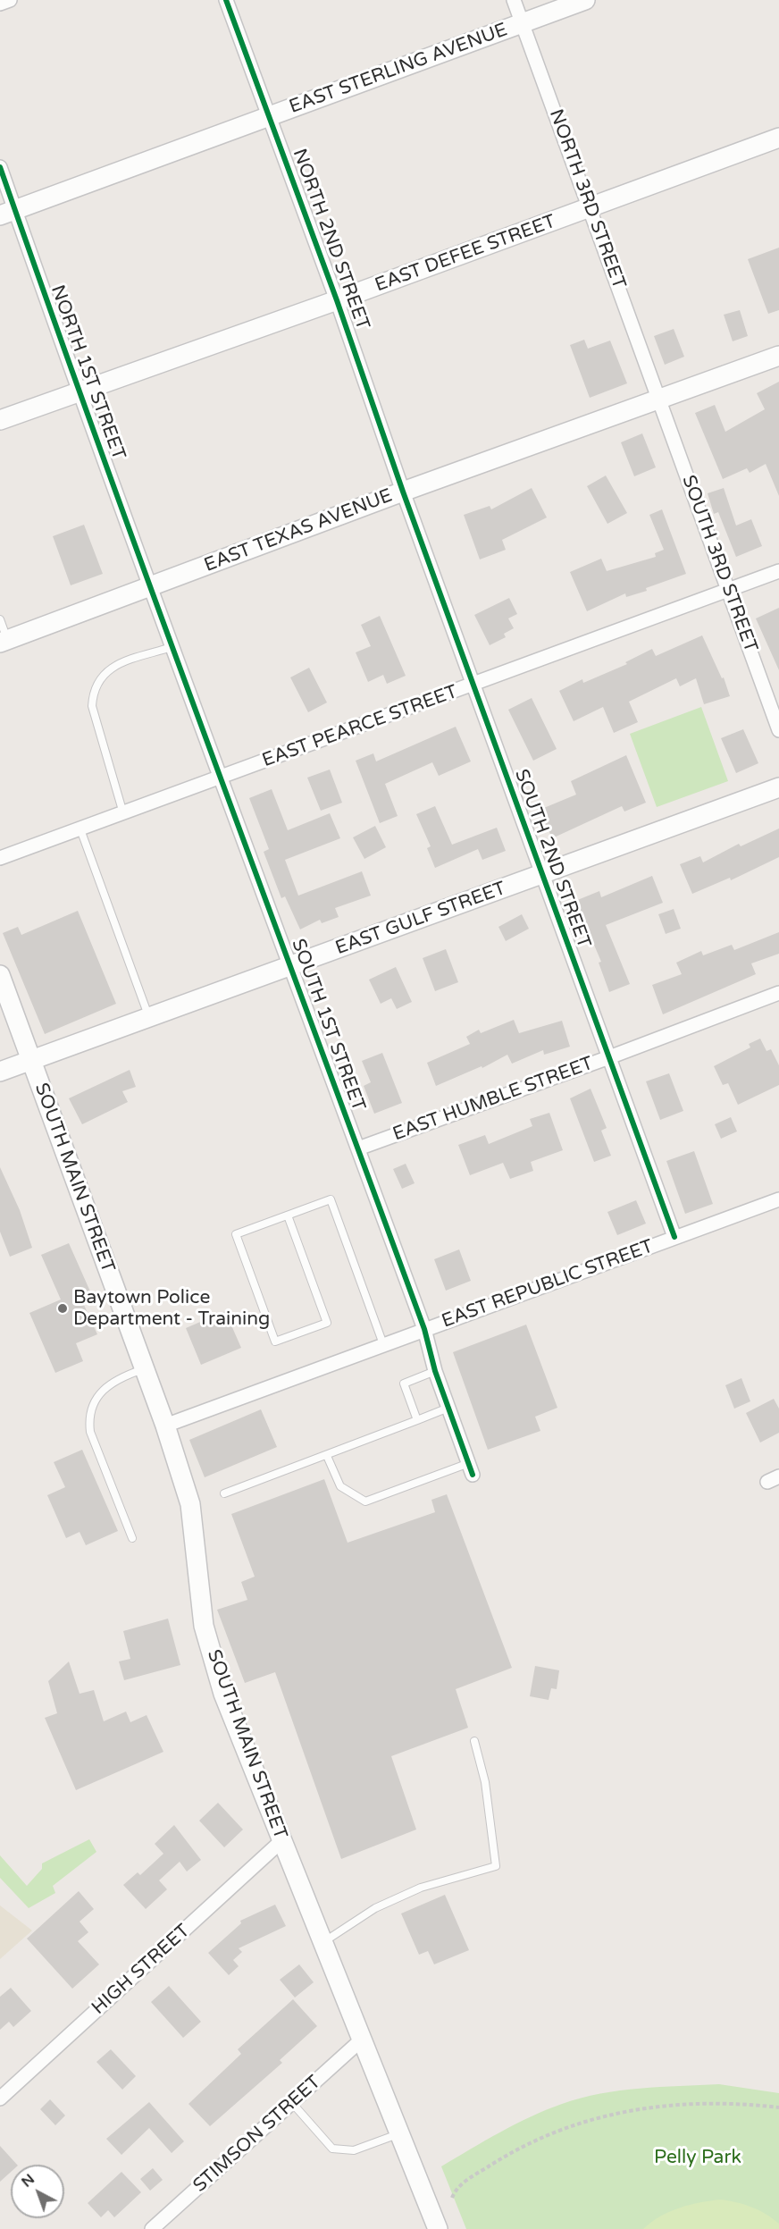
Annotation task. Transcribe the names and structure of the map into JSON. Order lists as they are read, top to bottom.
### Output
{
  "streets": {
    "main road": [
      "EAST STERLING AVENUE",
      "EAST DEFEE STREET",
      "EAST TEXAS AVENUE",
      "EAST GULF STREET",
      "SOUTH MAIN STREET"
    ],
    "street": [
      "NORTH 3RD STREET",
      "NORTH 2ND STREET",
      "NORTH 1ST STREET",
      "SOUTH 3RD STREET",
      "EAST PEARCE STREET",
      "SOUTH 2ND STREET",
      "SOUTH 1ST STREET",
      "EAST HUMBLE STREET",
      "EAST REPUBLIC STREET",
      "HIGH STREET",
      "STIMSON STREET"
    ]
  },
  "crossings": [
    ["EAST STERLING AVENUE", "NORTH 3RD STREET"],
    ["EAST STERLING AVENUE", "NORTH 2ND STREET"],
    ["EAST STERLING AVENUE", "NORTH 1ST STREET"],
    ["NORTH 3RD STREET", "EAST DEFEE STREET"],
    ["NORTH 3RD STREET", "EAST TEXAS AVENUE"],
    ["NORTH 3RD STREET", "SOUTH 3RD STREET"],
    ["NORTH 2ND STREET", "EAST DEFEE STREET"],
    ["NORTH 2ND STREET", "EAST TEXAS AVENUE"],
    ["NORTH 2ND STREET", "SOUTH 2ND STREET"],
    ["EAST DEFEE STREET", "NORTH 1ST STREET"],
    ["NORTH 1ST STREET", "EAST TEXAS AVENUE"],
    ["NORTH 1ST STREET", "SOUTH 1ST STREET"],
    ["EAST TEXAS AVENUE", "SOUTH 3RD STREET"],
    ["EAST TEXAS AVENUE", "SOUTH 2ND STREET"],
    ["EAST TEXAS AVENUE", "SOUTH 1ST STREET"],
    ["SOUTH 3RD STREET", "EAST PEARCE STREET"],
    ["EAST PEARCE STREET", "SOUTH 2ND STREET"],
    ["EAST PEARCE STREET", "SOUTH 1ST STREET"],
    ["SOUTH 2ND STREET", "EAST GULF STREET"],
    ["SOUTH 2ND STREET", "EAST HUMBLE STREET"],
    ["SOUTH 2ND STREET", "EAST REPUBLIC STREET"],
    ["EAST GULF STREET", "SOUTH 1ST STREET"],
    ["EAST GULF STREET", "SOUTH MAIN STREET"],
    ["SOUTH 1ST STREET", "EAST HUMBLE STREET"],
    ["SOUTH 1ST STREET", "EAST REPUBLIC STREET"],
    ["SOUTH MAIN STREET", "EAST REPUBLIC STREET"],
    ["SOUTH MAIN STREET", "HIGH STREET"],
    ["SOUTH MAIN STREET", "STIMSON STREET"]
  ],
  "parks": ["Pelly Park"],
  "places": ["Baytown Police Department - Training"],
  "north": "top left"
}
